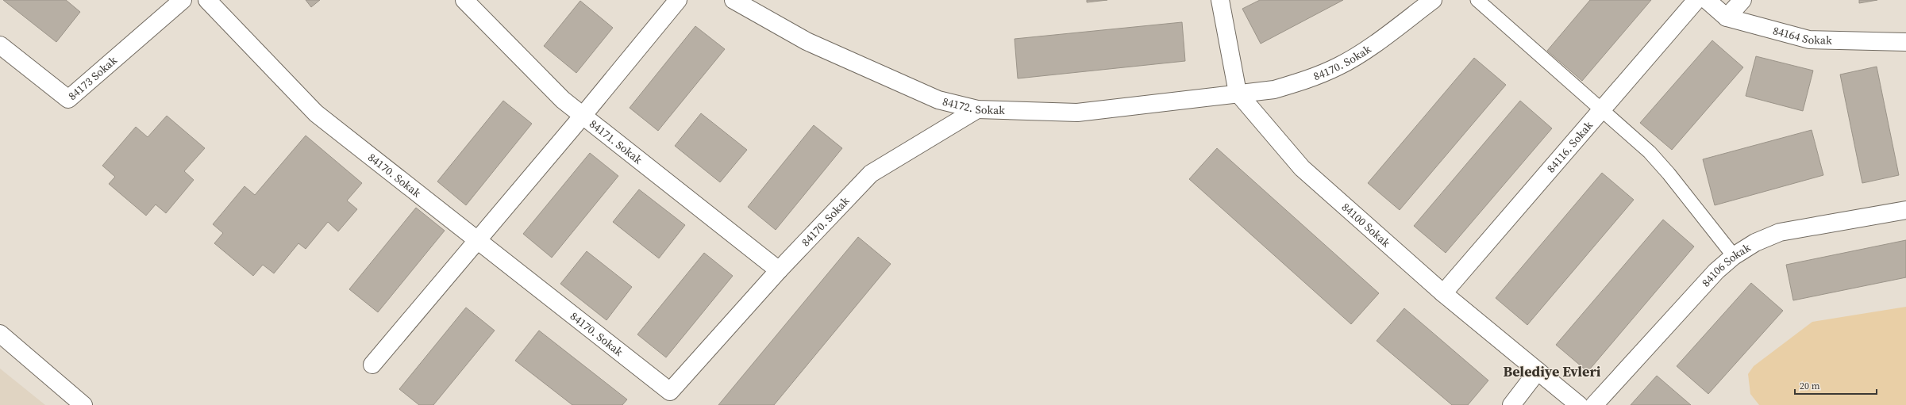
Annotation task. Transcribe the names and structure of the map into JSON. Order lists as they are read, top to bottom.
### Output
{
  "streets": {
    "street": [
      "84164 Sokak",
      "84170. Sokak",
      "84173 Sokak",
      "84172. Sokak",
      "84171. Sokak",
      "84116. Sokak",
      "84100 Sokak",
      "84106 Sokak"
    ]
  },
  "crossings": [
    ["84170. Sokak", "84172. Sokak"],
    ["84170. Sokak", "84171. Sokak"],
    ["84170. Sokak", "84100 Sokak"],
    ["84172. Sokak", "84100 Sokak"],
    ["84116. Sokak", "84100 Sokak"]
  ],
  "districts": ["Belediye Evleri"],
  "scale_bar": "20 m"
}
